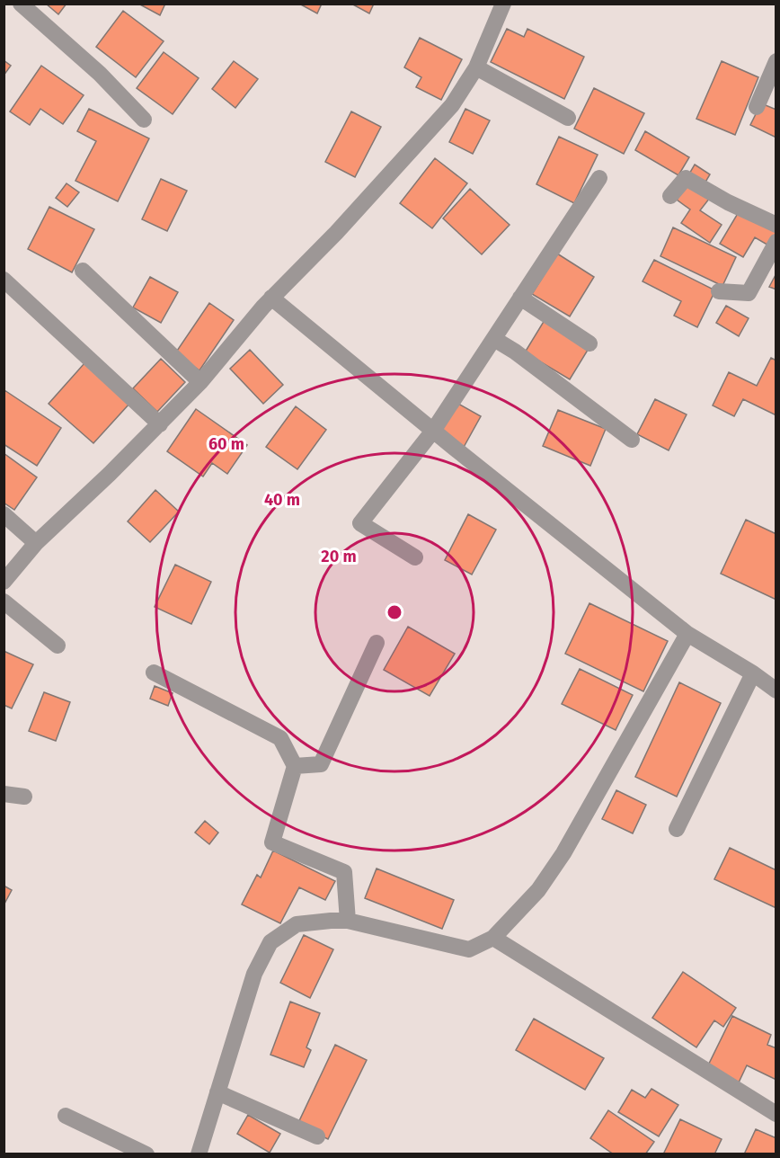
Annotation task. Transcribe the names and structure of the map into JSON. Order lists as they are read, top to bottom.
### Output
{
  "rings": ["60 m", "40 m", "20 m"]
}
